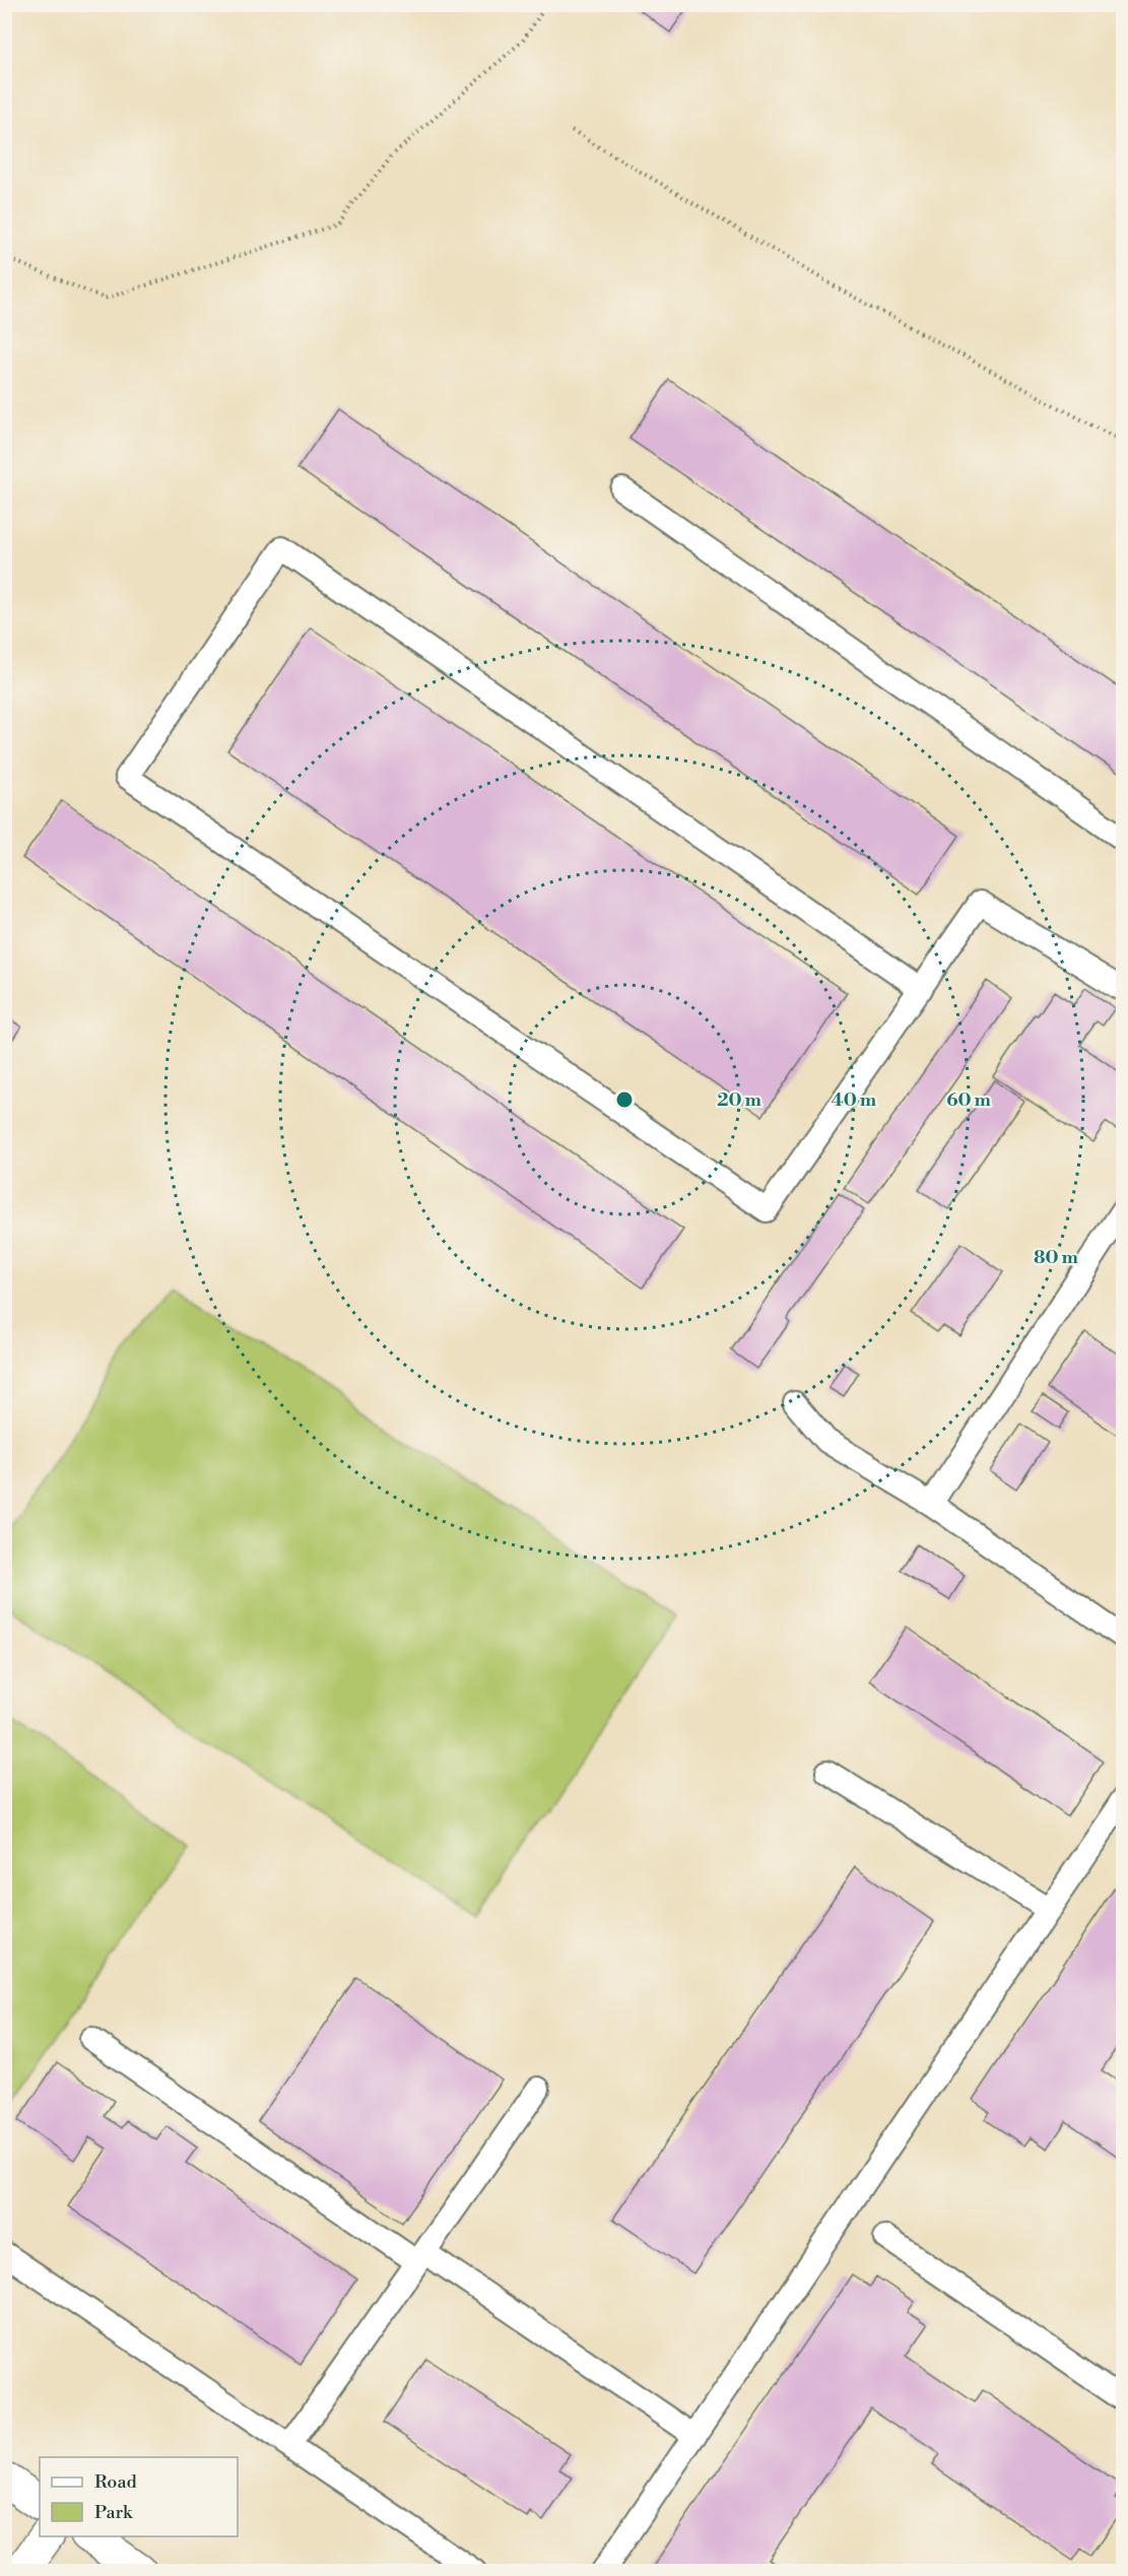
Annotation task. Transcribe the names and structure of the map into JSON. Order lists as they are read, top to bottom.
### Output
{
  "legend": ["Road", "Park"],
  "rings": [
    "20 m",
    "40 m",
    "60 m",
    "80 m"
  ]
}
